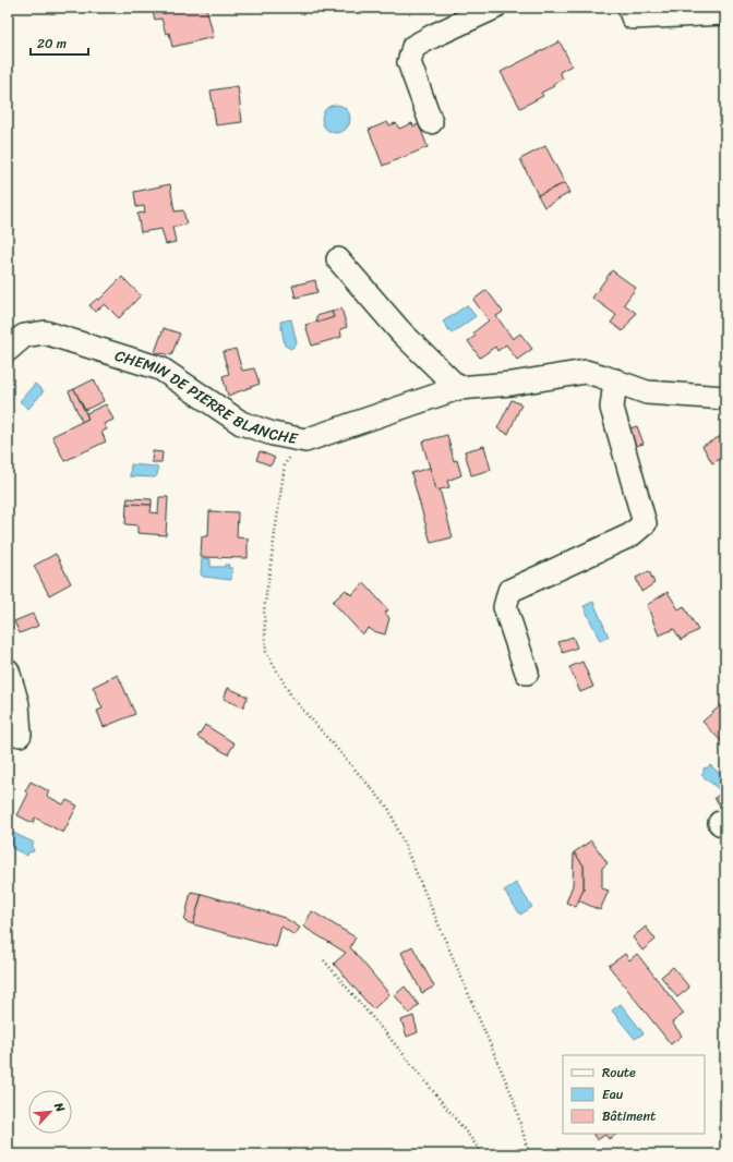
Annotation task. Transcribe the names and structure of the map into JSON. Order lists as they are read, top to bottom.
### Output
{
  "streets": {
    "street": ["CHEMIN DE PIERRE BLANCHE"]
  },
  "legend": ["Route", "Eau", "Bâtiment"],
  "scale_bar": "20 m",
  "north": "top right"
}
